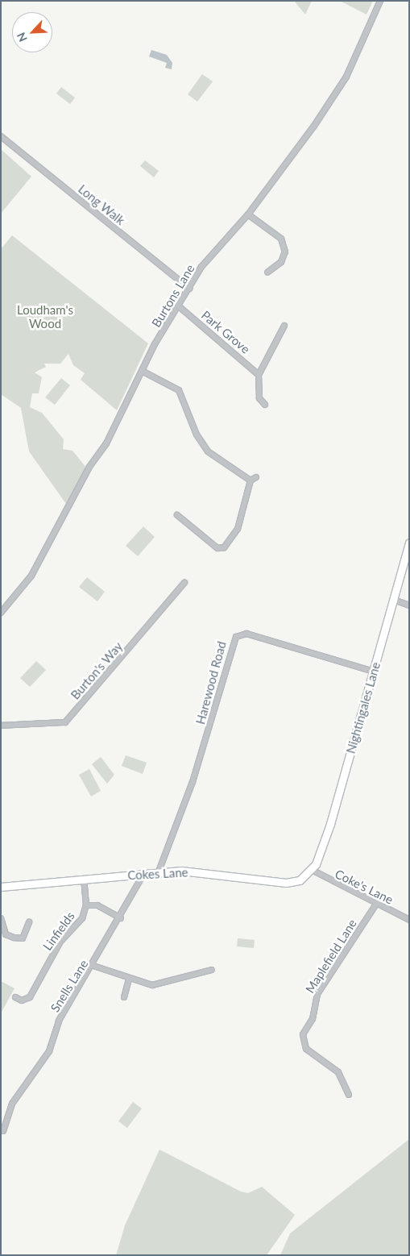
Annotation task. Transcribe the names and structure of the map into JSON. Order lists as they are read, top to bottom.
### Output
{
  "streets": {
    "main road": ["Nightingales Lane", "Cokes Lane"],
    "street": [
      "Long Walk",
      "Burtons Lane",
      "Park Grove",
      "Burton's Way",
      "Harewood Road",
      "Coke's Lane",
      "Linfields",
      "Maplefield Lane",
      "Snells Lane"
    ]
  },
  "crossings": [
    ["Long Walk", "Burtons Lane"],
    ["Burtons Lane", "Park Grove"],
    ["Harewood Road", "Nightingales Lane"],
    ["Harewood Road", "Cokes Lane"],
    ["Nightingales Lane", "Cokes Lane"],
    ["Nightingales Lane", "Coke's Lane"],
    ["Cokes Lane", "Coke's Lane"],
    ["Cokes Lane", "Linfields"],
    ["Cokes Lane", "Snells Lane"],
    ["Coke's Lane", "Maplefield Lane"]
  ],
  "parks": ["Loudham's Wood"],
  "north": "bottom left"
}
